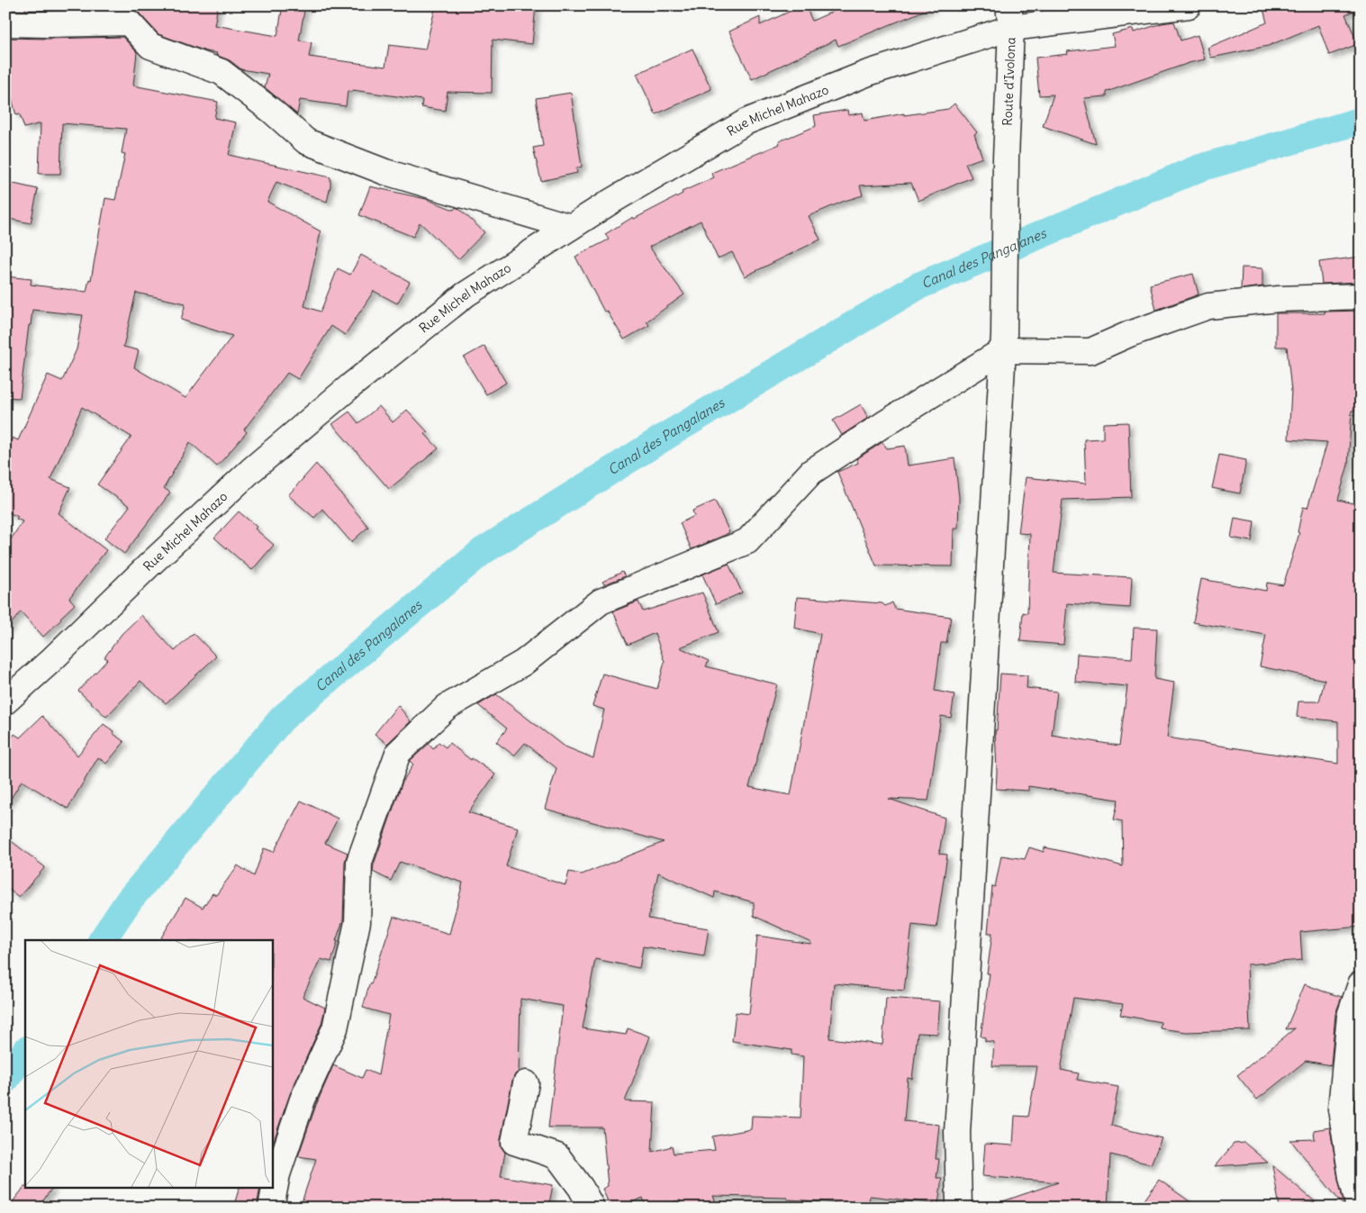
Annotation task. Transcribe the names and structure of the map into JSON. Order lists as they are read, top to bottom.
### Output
{
  "streets": {
    "street": ["Route d'Ivolona", "Rue Michel Mahazo"]
  },
  "crossings": [
    ["Route d'Ivolona", "Rue Michel Mahazo"]
  ],
  "water": ["Canal des Pangalanes"]
}
